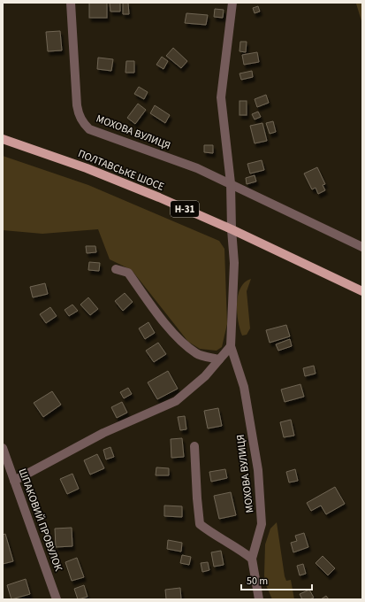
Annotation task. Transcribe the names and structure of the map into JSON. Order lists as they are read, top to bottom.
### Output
{
  "streets": {
    "main road": ["ПОЛТАВСЬКЕ ШОСЕ", "Н-31"],
    "street": ["МОХОВА ВУЛИЦЯ", "ШПАКОВИЙ ПРОВУЛОК"]
  },
  "crossings": [
    ["МОХОВА ВУЛИЦЯ", "ПОЛТАВСЬКЕ ШОСЕ"]
  ],
  "scale_bar": "50 m"
}
